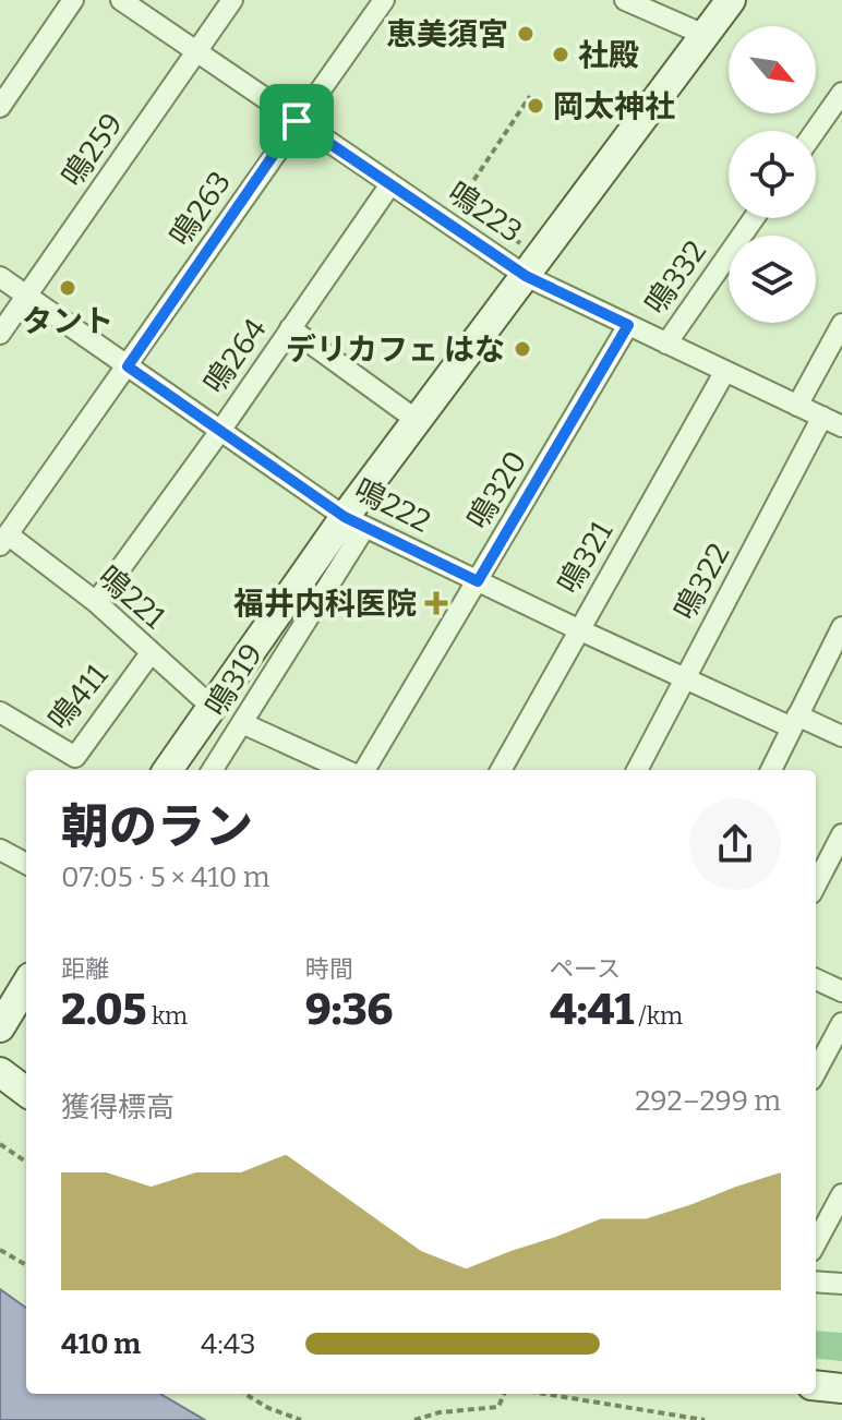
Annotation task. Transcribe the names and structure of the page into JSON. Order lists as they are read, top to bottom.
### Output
{
  "streets": {
    "street": [
      "鳴259",
      "鳴263",
      "鳴223",
      "鳴332",
      "鳴264",
      "鳴320",
      "鳴222",
      "鳴321",
      "鳴322",
      "鳴221",
      "鳴319",
      "鳴411"
    ]
  },
  "crossings": [
    ["鳴259", "鳴223"],
    ["鳴259", "鳴222"],
    ["鳴263", "鳴223"],
    ["鳴263", "鳴222"],
    ["鳴263", "鳴221"],
    ["鳴223", "鳴332"],
    ["鳴223", "鳴264"],
    ["鳴223", "鳴320"],
    ["鳴223", "鳴321"],
    ["鳴223", "鳴322"],
    ["鳴264", "鳴222"],
    ["鳴264", "鳴221"],
    ["鳴320", "鳴222"],
    ["鳴222", "鳴321"],
    ["鳴222", "鳴322"],
    ["鳴222", "鳴319"],
    ["鳴221", "鳴411"]
  ],
  "places": {
    "other": [
      "恵美須宮",
      "社殿",
      "岡太神社",
      "タント",
      "デリカフェ はな"
    ],
    "health": ["福井内科医院"]
  },
  "north": "bottom right",
  "page": {
    "heading": ["朝のラン", "07:05 · 5 × 410 m"],
    "stats": [
      ["距離", "2.05 km"],
      ["時間", "9:36"],
      ["ペース", "4:41 /km"]
    ],
    "chart": ["獲得標高", "292–299 m"],
    "list": [
      {
        "name": "410 m",
        "note": "4:43"
      }
    ]
  }
}
